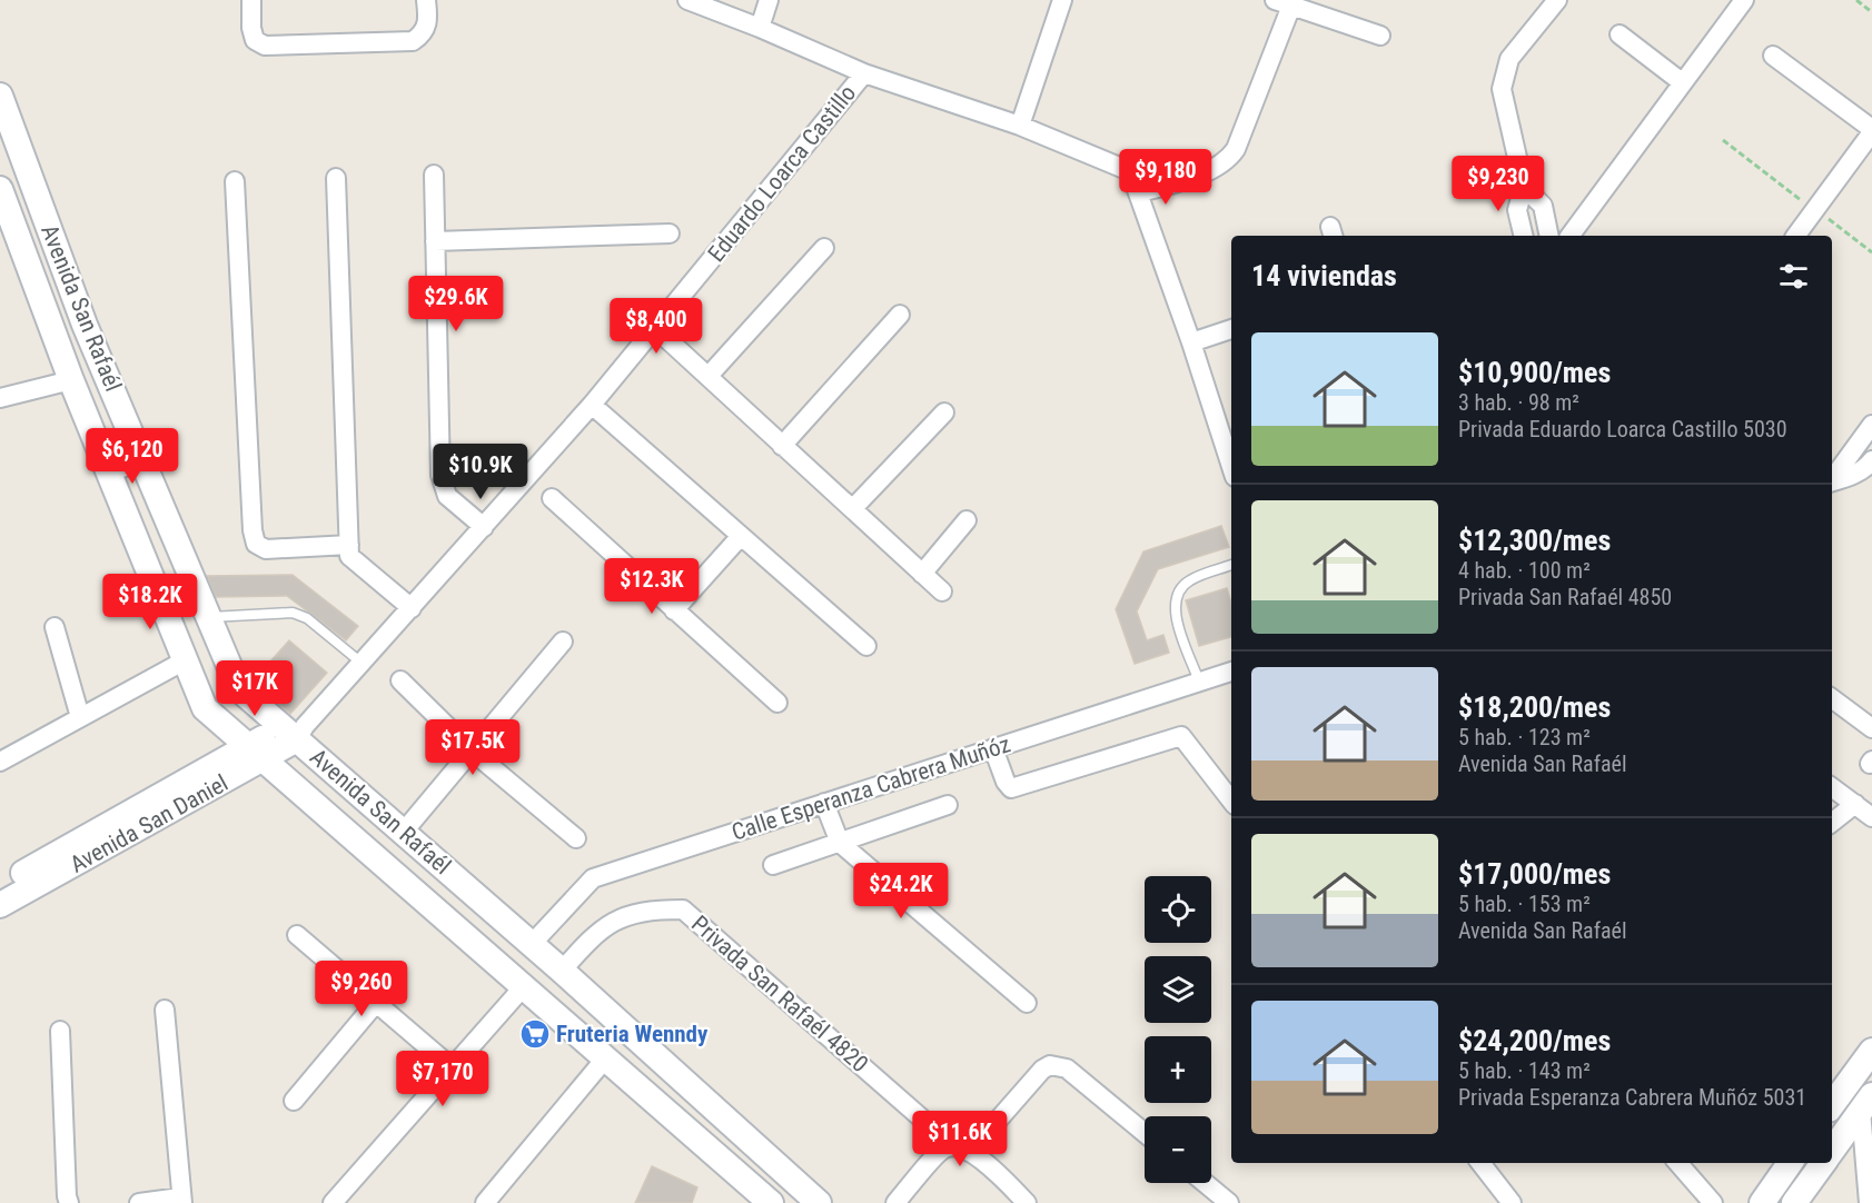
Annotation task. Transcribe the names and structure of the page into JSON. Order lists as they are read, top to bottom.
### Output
{
  "streets": {
    "main road": ["Avenida San Rafaél", "Avenida San Daniel"],
    "street": ["Eduardo Loarca Castillo", "Calle Esperanza Cabrera Muñóz", "Privada San Rafaél 4820"]
  },
  "crossings": [
    ["Eduardo Loarca Castillo", "Avenida San Rafaél"],
    ["Eduardo Loarca Castillo", "Avenida San Daniel"],
    ["Avenida San Rafaél", "Calle Esperanza Cabrera Muñóz"],
    ["Avenida San Rafaél", "Avenida San Daniel"],
    ["Avenida San Rafaél", "Privada San Rafaél 4820"]
  ],
  "places": {
    "supermarket": ["Fruteria Wenndy"]
  },
  "page": {
    "price": [
      "$9,180",
      "$9,230",
      "$29.6K",
      "$8,400",
      "$6,120",
      "$10.9K",
      "$12.3K",
      "$18.2K",
      "$17K",
      "$17.5K",
      "$24.2K",
      "$9,260",
      "$7,170",
      "$11.6K"
    ],
    "heading": "14 viviendas",
    "list": [
      {
        "name": "$10,900/mes",
        "note": "3 hab. · 98 m² · Privada Eduardo Loarca Castillo 5030"
      },
      {
        "name": "$12,300/mes",
        "note": "4 hab. · 100 m² · Privada San Rafaél 4850"
      },
      {
        "name": "$18,200/mes",
        "note": "5 hab. · 123 m² · Avenida San Rafaél"
      },
      {
        "name": "$17,000/mes",
        "note": "5 hab. · 153 m² · Avenida San Rafaél"
      },
      {
        "name": "$24,200/mes",
        "note": "5 hab. · 143 m² · Privada Esperanza Cabrera Muñóz 5031"
      }
    ],
    "map_buttons": ["+", "−"]
  }
}
